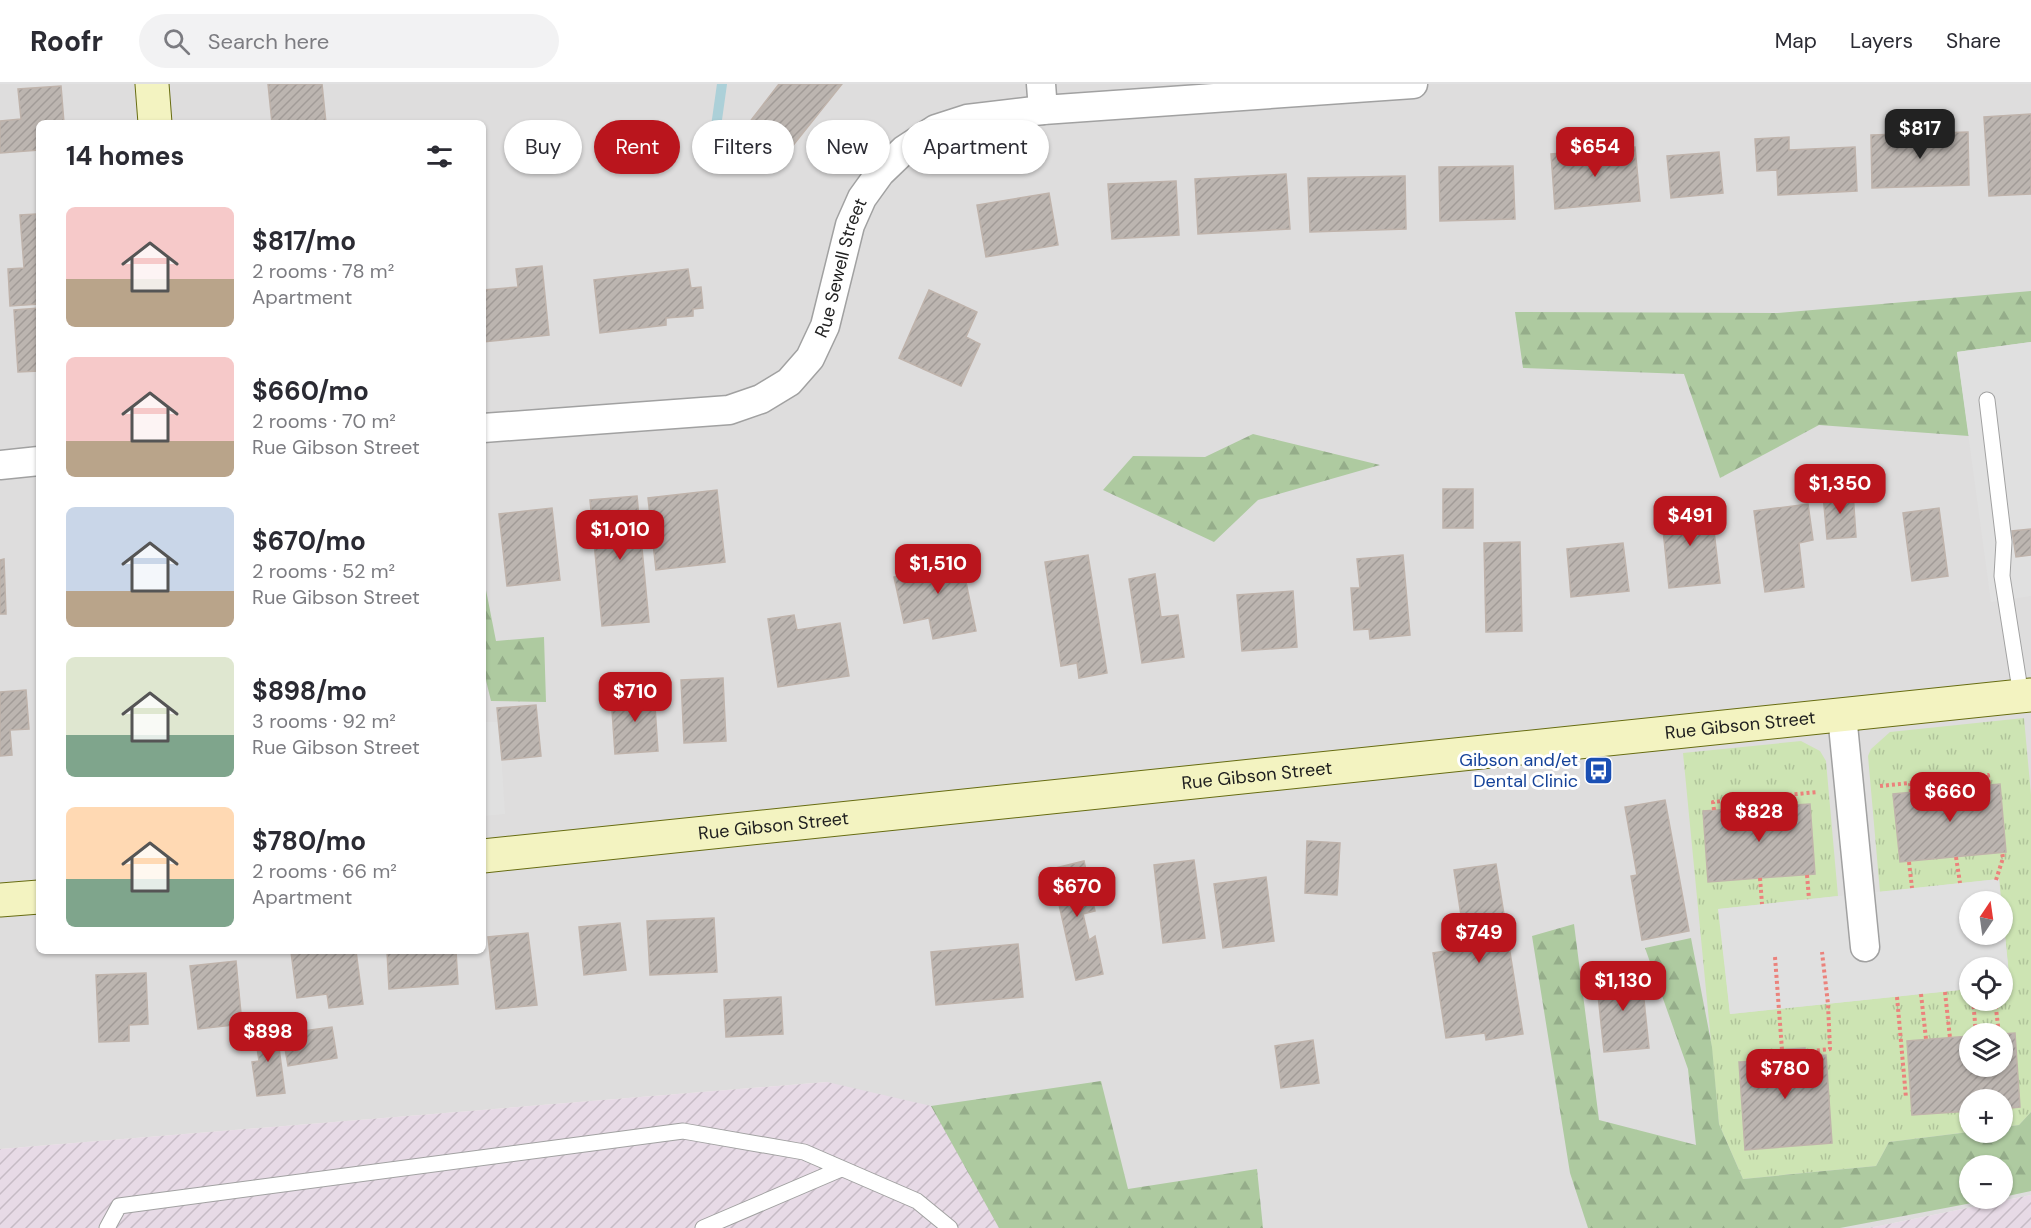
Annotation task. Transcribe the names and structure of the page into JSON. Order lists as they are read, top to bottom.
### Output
{
  "streets": {
    "main road": ["Rue Gibson Street"],
    "street": ["Rue Sewell Street"]
  },
  "places": {
    "bus stop": ["Gibson and/et Dental Clinic"]
  },
  "north": "top",
  "page": {
    "header": "Roofr",
    "search": "Search here",
    "nav": ["Map", "Layers", "Share"],
    "price": [
      "$817",
      "$654",
      "$1,350",
      "$491",
      "$1,010",
      "$1,510",
      "$710",
      "$660",
      "$828",
      "$670",
      "$749",
      "$1,130",
      "$898",
      "$780"
    ],
    "chip": [
      "Buy",
      "Rent",
      "Filters",
      "New",
      "Apartment"
    ],
    "heading": "14 homes",
    "list": [
      {
        "name": "$817/mo",
        "note": "2 rooms · 78 m² · Apartment"
      },
      {
        "name": "$660/mo",
        "note": "2 rooms · 70 m² · Rue Gibson Street"
      },
      {
        "name": "$670/mo",
        "note": "2 rooms · 52 m² · Rue Gibson Street"
      },
      {
        "name": "$898/mo",
        "note": "3 rooms · 92 m² · Rue Gibson Street"
      },
      {
        "name": "$780/mo",
        "note": "2 rooms · 66 m² · Apartment"
      }
    ],
    "map_buttons": ["+", "−"]
  }
}
